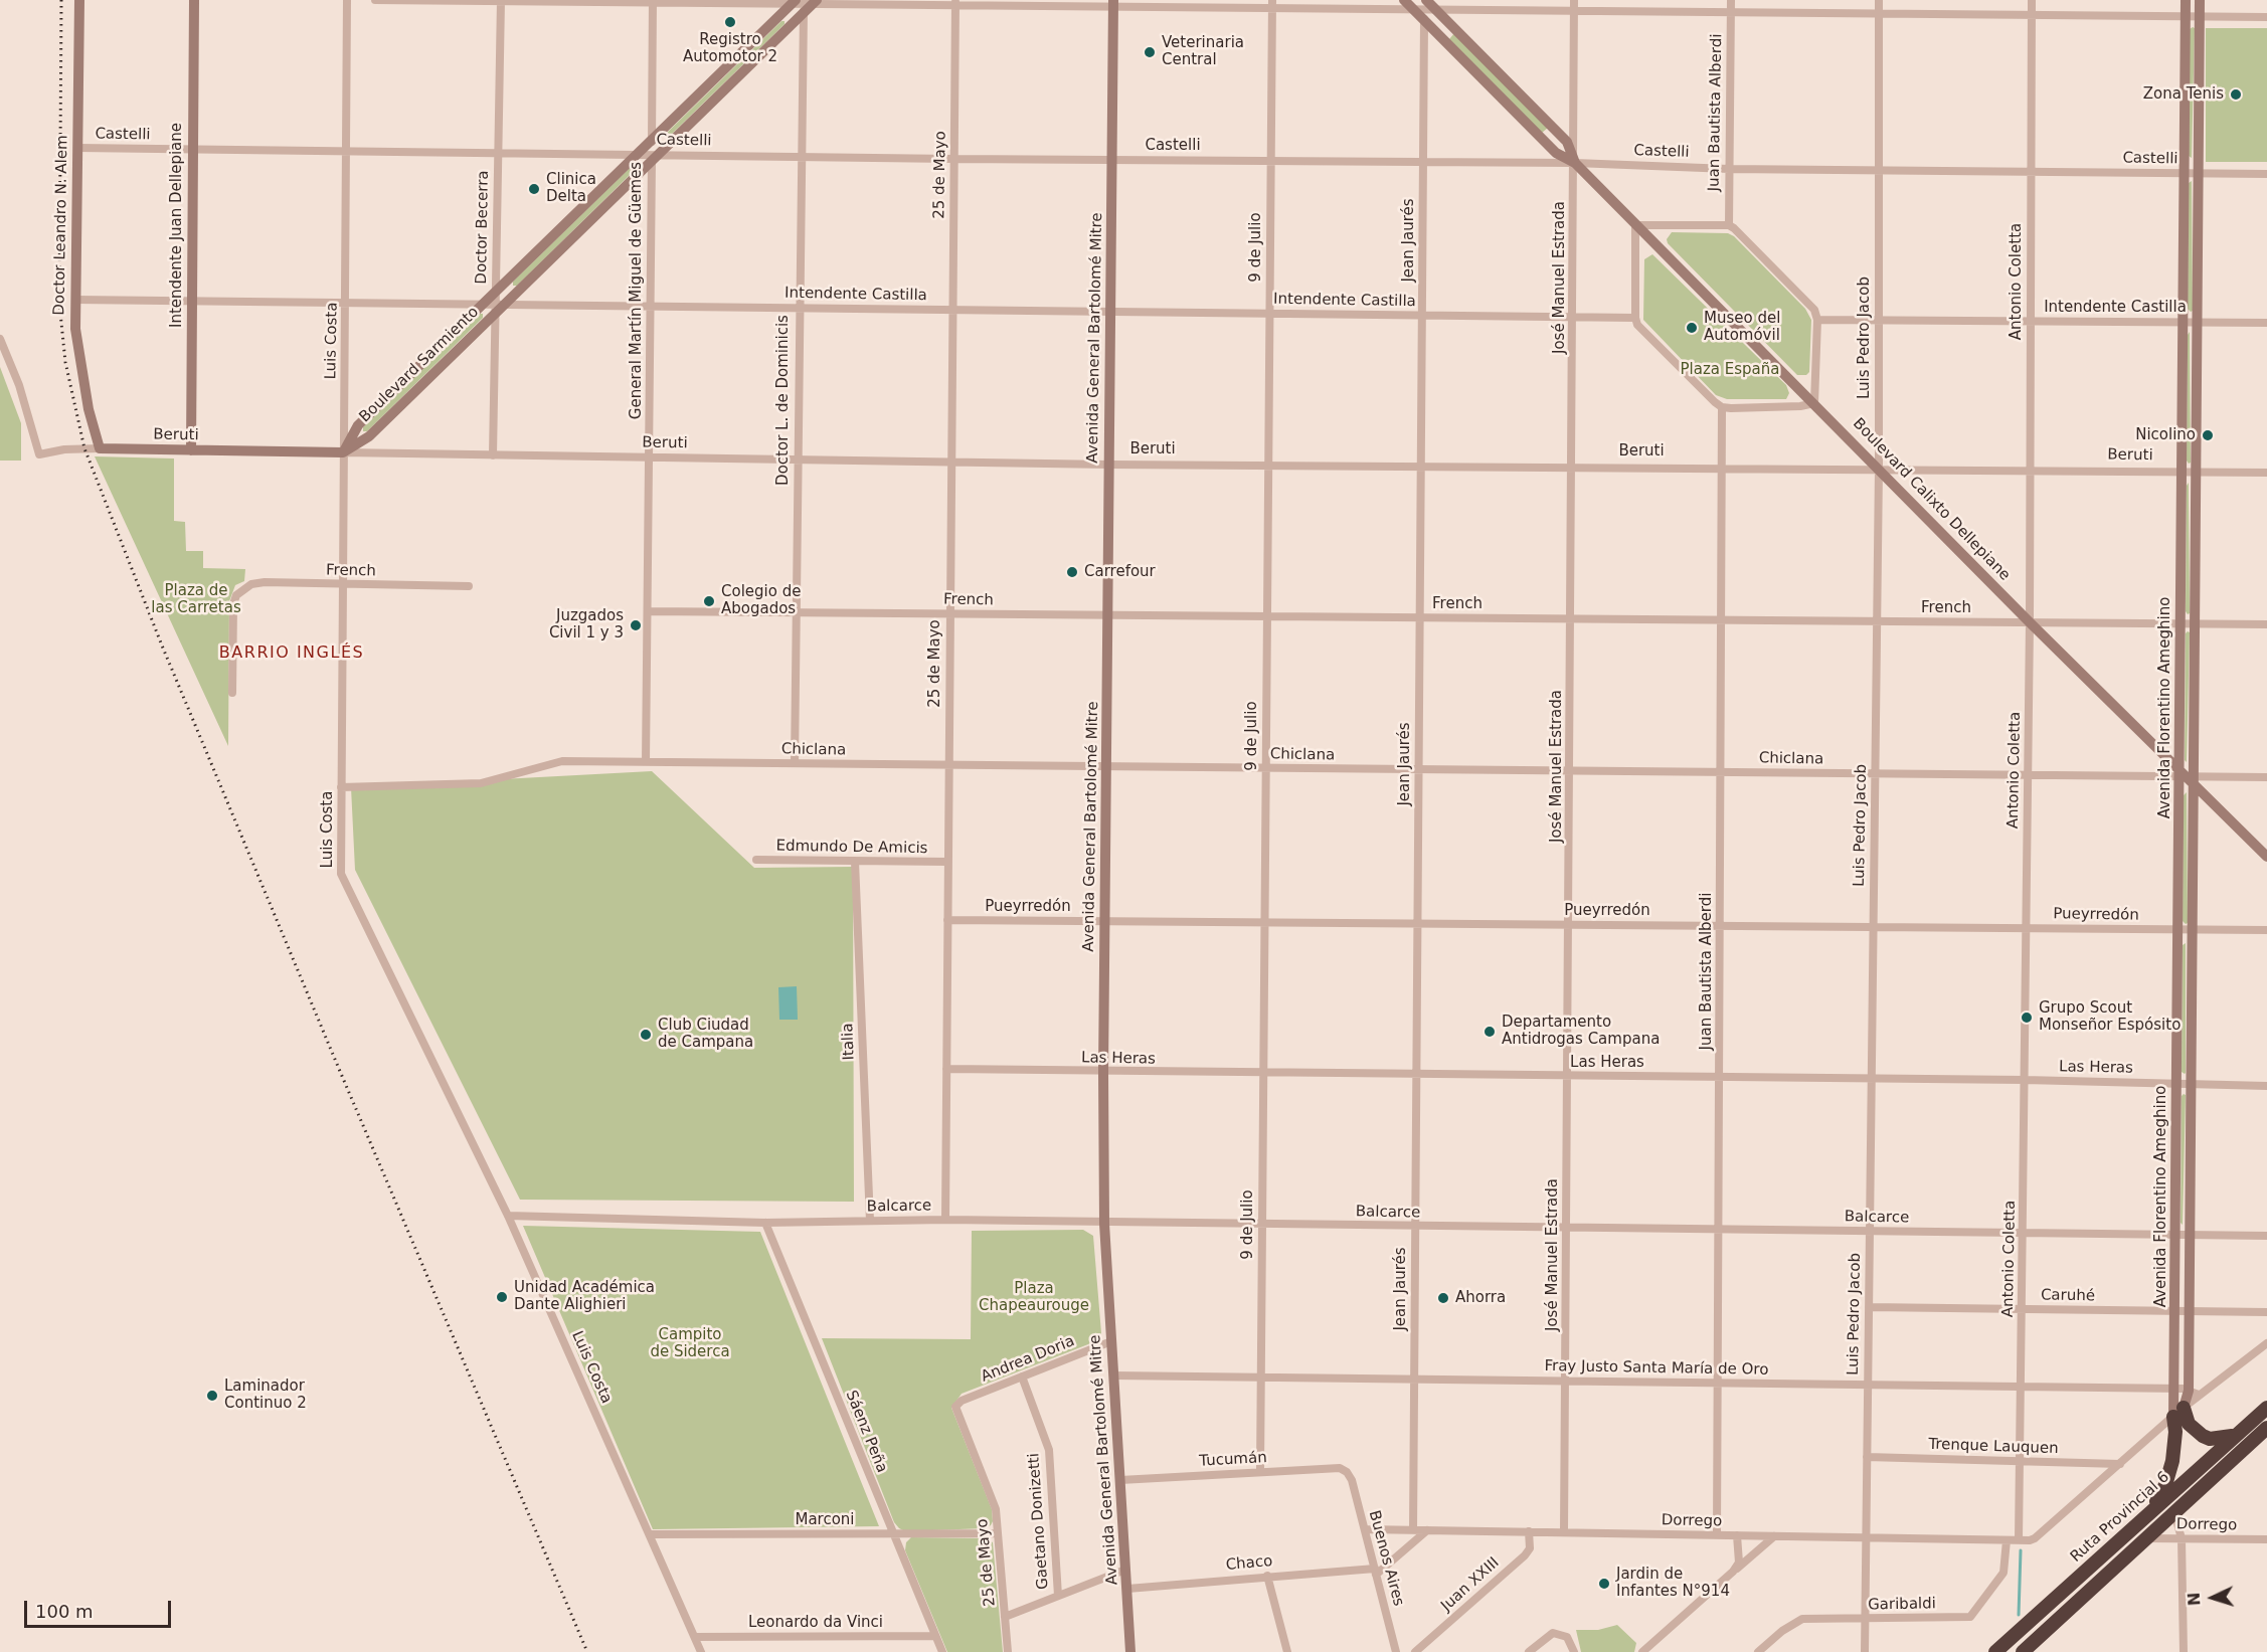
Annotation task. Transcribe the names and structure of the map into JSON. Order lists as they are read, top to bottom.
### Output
{
  "streets": {
    "highway": ["Ruta Provincial 6"],
    "main road": [
      "Doctor Leandro N. Alem",
      "Intendente Juan Dellepiane",
      "Avenida General Bartolomé Mitre",
      "Boulevard Sarmiento",
      "Beruti",
      "Boulevard Calixto Dellepiane",
      "Avenida Florentino Ameghino"
    ],
    "street": [
      "Juan Bautista Alberdi",
      "Castelli",
      "25 de Mayo",
      "Doctor Becerra",
      "Jean Jaurés",
      "9 de Julio",
      "José Manuel Estrada",
      "Antonio Coletta",
      "General Martín Miguel de Güemes",
      "Intendente Castilla",
      "Luis Pedro Jacob",
      "Luis Costa",
      "Doctor L. de Dominicis",
      "French",
      "Chiclana",
      "Edmundo De Amicis",
      "Pueyrredón",
      "Italia",
      "Las Heras",
      "Balcarce",
      "Caruhé",
      "Andrea Doria",
      "Fray Justo Santa María de Oro",
      "Sáenz Peña",
      "Trenque Lauquen",
      "Tucumán",
      "Marconi",
      "Gaetano Donizetti",
      "Dorrego",
      "Buenos Aires",
      "Chaco",
      "Juan XXIII",
      "Garibaldi",
      "Leonardo da Vinci"
    ]
  },
  "crossings": [
    ["Juan Bautista Alberdi", "Castelli"],
    ["Juan Bautista Alberdi", "Beruti"],
    ["Juan Bautista Alberdi", "French"],
    ["Juan Bautista Alberdi", "Chiclana"],
    ["Juan Bautista Alberdi", "Pueyrredón"],
    ["Juan Bautista Alberdi", "Las Heras"],
    ["Juan Bautista Alberdi", "Balcarce"],
    ["Juan Bautista Alberdi", "Fray Justo Santa María de Oro"],
    ["Juan Bautista Alberdi", "Dorrego"],
    ["Castelli", "25 de Mayo"],
    ["Castelli", "Doctor Leandro N. Alem"],
    ["Castelli", "Intendente Juan Dellepiane"],
    ["Castelli", "Doctor Becerra"],
    ["Castelli", "Jean Jaurés"],
    ["Castelli", "9 de Julio"],
    ["Castelli", "José Manuel Estrada"],
    ["Castelli", "Antonio Coletta"],
    ["Castelli", "General Martín Miguel de Güemes"],
    ["Castelli", "Avenida General Bartolomé Mitre"],
    ["Castelli", "Luis Pedro Jacob"],
    ["Castelli", "Luis Costa"],
    ["Castelli", "Boulevard Sarmiento"],
    ["Castelli", "Doctor L. de Dominicis"],
    ["Castelli", "Boulevard Calixto Dellepiane"],
    ["Castelli", "Avenida Florentino Ameghino"],
    ["25 de Mayo", "Intendente Castilla"],
    ["25 de Mayo", "Beruti"],
    ["25 de Mayo", "French"],
    ["25 de Mayo", "Chiclana"],
    ["25 de Mayo", "Edmundo De Amicis"],
    ["25 de Mayo", "Pueyrredón"],
    ["25 de Mayo", "Las Heras"],
    ["25 de Mayo", "Balcarce"],
    ["25 de Mayo", "Andrea Doria"],
    ["25 de Mayo", "Marconi"],
    ["Doctor Leandro N. Alem", "Intendente Castilla"],
    ["Doctor Leandro N. Alem", "Beruti"],
    ["Intendente Juan Dellepiane", "Intendente Castilla"],
    ["Intendente Juan Dellepiane", "Beruti"],
    ["Doctor Becerra", "Intendente Castilla"],
    ["Doctor Becerra", "Boulevard Sarmiento"],
    ["Doctor Becerra", "Beruti"],
    ["Jean Jaurés", "Intendente Castilla"],
    ["Jean Jaurés", "Beruti"],
    ["Jean Jaurés", "Boulevard Calixto Dellepiane"],
    ["Jean Jaurés", "French"],
    ["Jean Jaurés", "Chiclana"],
    ["Jean Jaurés", "Pueyrredón"],
    ["Jean Jaurés", "Las Heras"],
    ["Jean Jaurés", "Balcarce"],
    ["Jean Jaurés", "Fray Justo Santa María de Oro"],
    ["Jean Jaurés", "Dorrego"],
    ["9 de Julio", "Intendente Castilla"],
    ["9 de Julio", "Beruti"],
    ["9 de Julio", "French"],
    ["9 de Julio", "Chiclana"],
    ["9 de Julio", "Pueyrredón"],
    ["9 de Julio", "Las Heras"],
    ["9 de Julio", "Balcarce"],
    ["9 de Julio", "Fray Justo Santa María de Oro"],
    ["9 de Julio", "Tucumán"],
    ["José Manuel Estrada", "Intendente Castilla"],
    ["José Manuel Estrada", "Beruti"],
    ["José Manuel Estrada", "Boulevard Calixto Dellepiane"],
    ["José Manuel Estrada", "French"],
    ["José Manuel Estrada", "Chiclana"],
    ["José Manuel Estrada", "Pueyrredón"],
    ["José Manuel Estrada", "Las Heras"],
    ["José Manuel Estrada", "Balcarce"],
    ["José Manuel Estrada", "Fray Justo Santa María de Oro"],
    ["José Manuel Estrada", "Dorrego"],
    ["Antonio Coletta", "Intendente Castilla"],
    ["Antonio Coletta", "Beruti"],
    ["Antonio Coletta", "Boulevard Calixto Dellepiane"],
    ["Antonio Coletta", "French"],
    ["Antonio Coletta", "Chiclana"],
    ["Antonio Coletta", "Pueyrredón"],
    ["Antonio Coletta", "Las Heras"],
    ["Antonio Coletta", "Balcarce"],
    ["Antonio Coletta", "Caruhé"],
    ["Antonio Coletta", "Fray Justo Santa María de Oro"],
    ["Antonio Coletta", "Trenque Lauquen"],
    ["Antonio Coletta", "Dorrego"],
    ["General Martín Miguel de Güemes", "Intendente Castilla"],
    ["General Martín Miguel de Güemes", "Boulevard Sarmiento"],
    ["General Martín Miguel de Güemes", "Beruti"],
    ["General Martín Miguel de Güemes", "French"],
    ["General Martín Miguel de Güemes", "Chiclana"],
    ["Intendente Castilla", "Avenida General Bartolomé Mitre"],
    ["Intendente Castilla", "Luis Pedro Jacob"],
    ["Intendente Castilla", "Luis Costa"],
    ["Intendente Castilla", "Boulevard Sarmiento"],
    ["Intendente Castilla", "Doctor L. de Dominicis"],
    ["Intendente Castilla", "Avenida Florentino Ameghino"],
    ["Avenida General Bartolomé Mitre", "Beruti"],
    ["Avenida General Bartolomé Mitre", "French"],
    ["Avenida General Bartolomé Mitre", "Chiclana"],
    ["Avenida General Bartolomé Mitre", "Pueyrredón"],
    ["Avenida General Bartolomé Mitre", "Las Heras"],
    ["Avenida General Bartolomé Mitre", "Balcarce"],
    ["Avenida General Bartolomé Mitre", "Andrea Doria"],
    ["Avenida General Bartolomé Mitre", "Fray Justo Santa María de Oro"],
    ["Avenida General Bartolomé Mitre", "Tucumán"],
    ["Avenida General Bartolomé Mitre", "Chaco"],
    ["Luis Pedro Jacob", "Beruti"],
    ["Luis Pedro Jacob", "Boulevard Calixto Dellepiane"],
    ["Luis Pedro Jacob", "French"],
    ["Luis Pedro Jacob", "Chiclana"],
    ["Luis Pedro Jacob", "Pueyrredón"],
    ["Luis Pedro Jacob", "Las Heras"],
    ["Luis Pedro Jacob", "Balcarce"],
    ["Luis Pedro Jacob", "Caruhé"],
    ["Luis Pedro Jacob", "Fray Justo Santa María de Oro"],
    ["Luis Pedro Jacob", "Trenque Lauquen"],
    ["Luis Pedro Jacob", "Dorrego"],
    ["Luis Pedro Jacob", "Garibaldi"],
    ["Luis Costa", "Boulevard Sarmiento"],
    ["Luis Costa", "Beruti"],
    ["Luis Costa", "French"],
    ["Luis Costa", "Chiclana"],
    ["Luis Costa", "Balcarce"],
    ["Luis Costa", "Marconi"],
    ["Luis Costa", "Leonardo da Vinci"],
    ["Boulevard Sarmiento", "Doctor L. de Dominicis"],
    ["Boulevard Sarmiento", "Beruti"],
    ["Doctor L. de Dominicis", "Beruti"],
    ["Doctor L. de Dominicis", "French"],
    ["Doctor L. de Dominicis", "Chiclana"],
    ["Beruti", "Boulevard Calixto Dellepiane"],
    ["Beruti", "Avenida Florentino Ameghino"],
    ["Boulevard Calixto Dellepiane", "French"],
    ["Boulevard Calixto Dellepiane", "Avenida Florentino Ameghino"],
    ["Boulevard Calixto Dellepiane", "Chiclana"],
    ["French", "Avenida Florentino Ameghino"],
    ["Avenida Florentino Ameghino", "Chiclana"],
    ["Avenida Florentino Ameghino", "Pueyrredón"],
    ["Avenida Florentino Ameghino", "Las Heras"],
    ["Avenida Florentino Ameghino", "Balcarce"],
    ["Avenida Florentino Ameghino", "Caruhé"],
    ["Avenida Florentino Ameghino", "Fray Justo Santa María de Oro"],
    ["Edmundo De Amicis", "Italia"],
    ["Italia", "Balcarce"],
    ["Balcarce", "Sáenz Peña"],
    ["Andrea Doria", "Gaetano Donizetti"],
    ["Sáenz Peña", "Marconi"],
    ["Sáenz Peña", "Leonardo da Vinci"],
    ["Tucumán", "Buenos Aires"],
    ["Dorrego", "Buenos Aires"],
    ["Dorrego", "Juan XXIII"],
    ["Dorrego", "Garibaldi"],
    ["Buenos Aires", "Chaco"]
  ],
  "districts": ["BARRIO INGLÉS"],
  "parks": [
    "Plaza España",
    "Plaza de las Carretas",
    "Plaza Chapeaurouge",
    "Campito de Siderca"
  ],
  "places": [
    "Registro Automotor 2",
    "Veterinaria Central",
    "Zona Tenis",
    "Clinica Delta",
    "Museo del Automóvil",
    "Nicolino",
    "Carrefour",
    "Colegio de Abogados",
    "Juzgados Civil 1 y 3",
    "Grupo Scout Monseñor Espósito",
    "Departamento Antidrogas Campana",
    "Club Ciudad de Campana",
    "Unidad Académica Dante Alighieri",
    "Ahorra",
    "Laminador Continuo 2",
    "Jardin de Infantes N°914"
  ],
  "scale_bar": "100 m",
  "north": "left"
}
